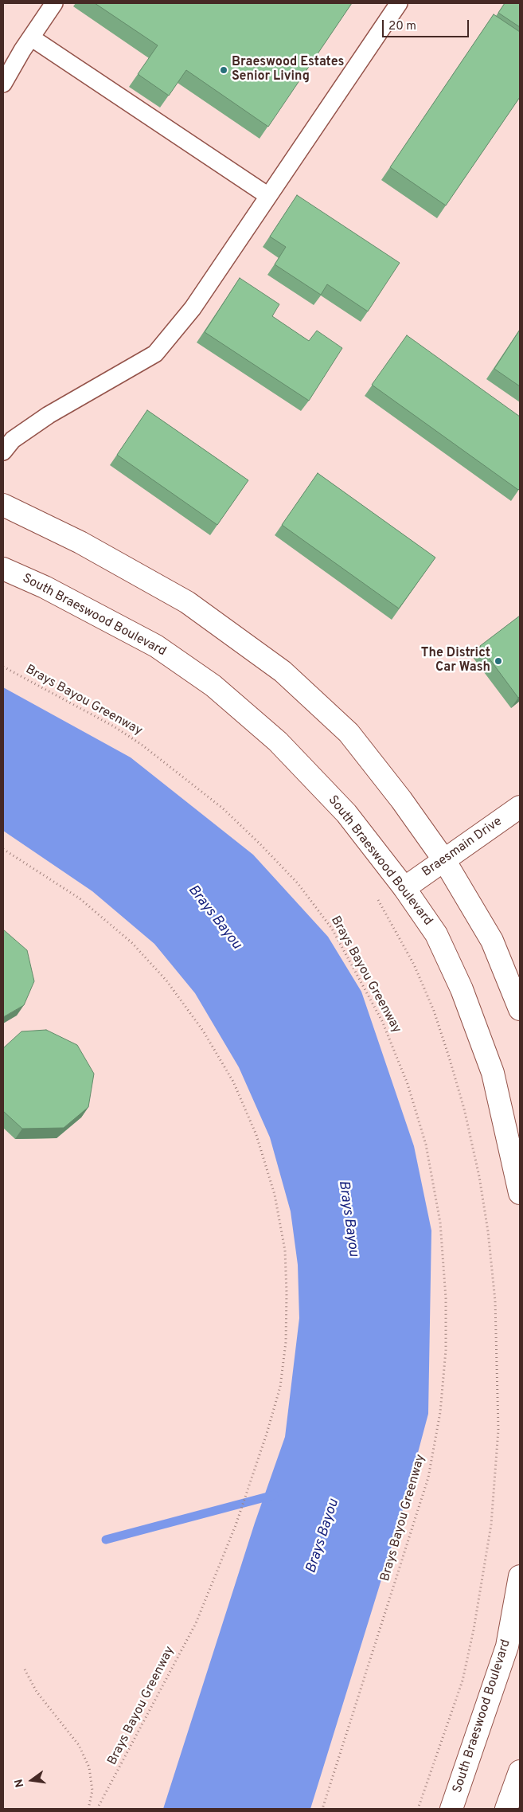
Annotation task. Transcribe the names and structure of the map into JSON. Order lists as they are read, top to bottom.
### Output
{
  "streets": {
    "main road": ["South Braeswood Boulevard", "Braesmain Drive"],
    "path": ["Brays Bayou Greenway"]
  },
  "crossings": [
    ["South Braeswood Boulevard", "Braesmain Drive"]
  ],
  "water": ["Brays Bayou"],
  "places": ["Braeswood Estates Senior Living", "The District Car Wash"],
  "scale_bar": "20 m",
  "north": "left"
}
